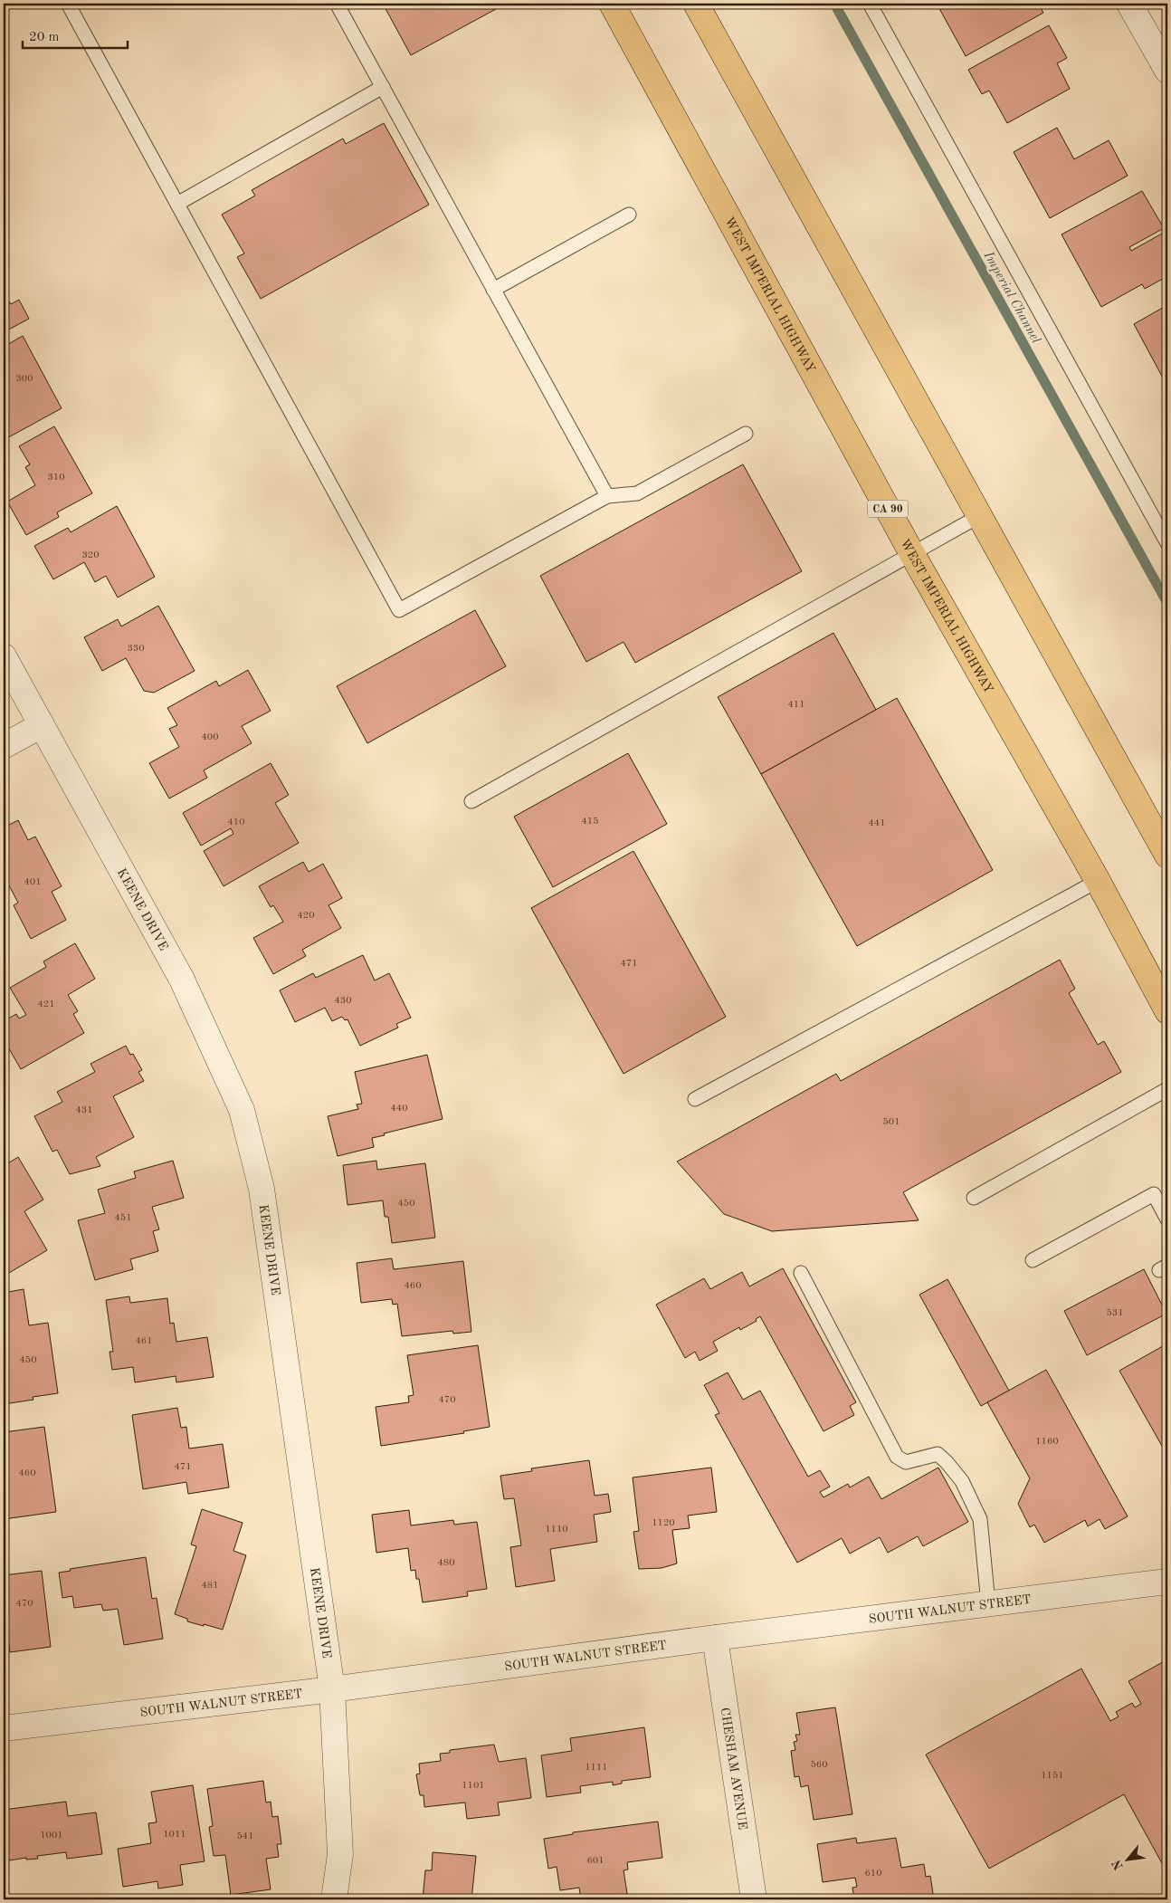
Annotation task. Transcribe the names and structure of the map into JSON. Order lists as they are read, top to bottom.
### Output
{
  "streets": {
    "main road": ["WEST IMPERIAL HIGHWAY", "CA 90"],
    "street": ["KEENE DRIVE", "SOUTH WALNUT STREET", "CHESHAM AVENUE"]
  },
  "crossings": [
    ["KEENE DRIVE", "SOUTH WALNUT STREET"],
    ["SOUTH WALNUT STREET", "CHESHAM AVENUE"]
  ],
  "water": ["Imperial Channel"],
  "house_numbers": [
    "300",
    "310",
    "320",
    "330",
    "411",
    "400",
    "415",
    "410",
    "441",
    "401",
    "420",
    "471",
    "430",
    "421",
    "440",
    "431",
    "501",
    "450",
    "451",
    "460",
    "531",
    "461",
    "450",
    "470",
    "1160",
    "471",
    "460",
    "1120",
    "1110",
    "480",
    "481",
    "470",
    "560",
    "1111",
    "1151",
    "1101",
    "1011",
    "1001",
    "541",
    "601",
    "610"
  ],
  "scale_bar": "20 m",
  "north": "bottom left"
}
